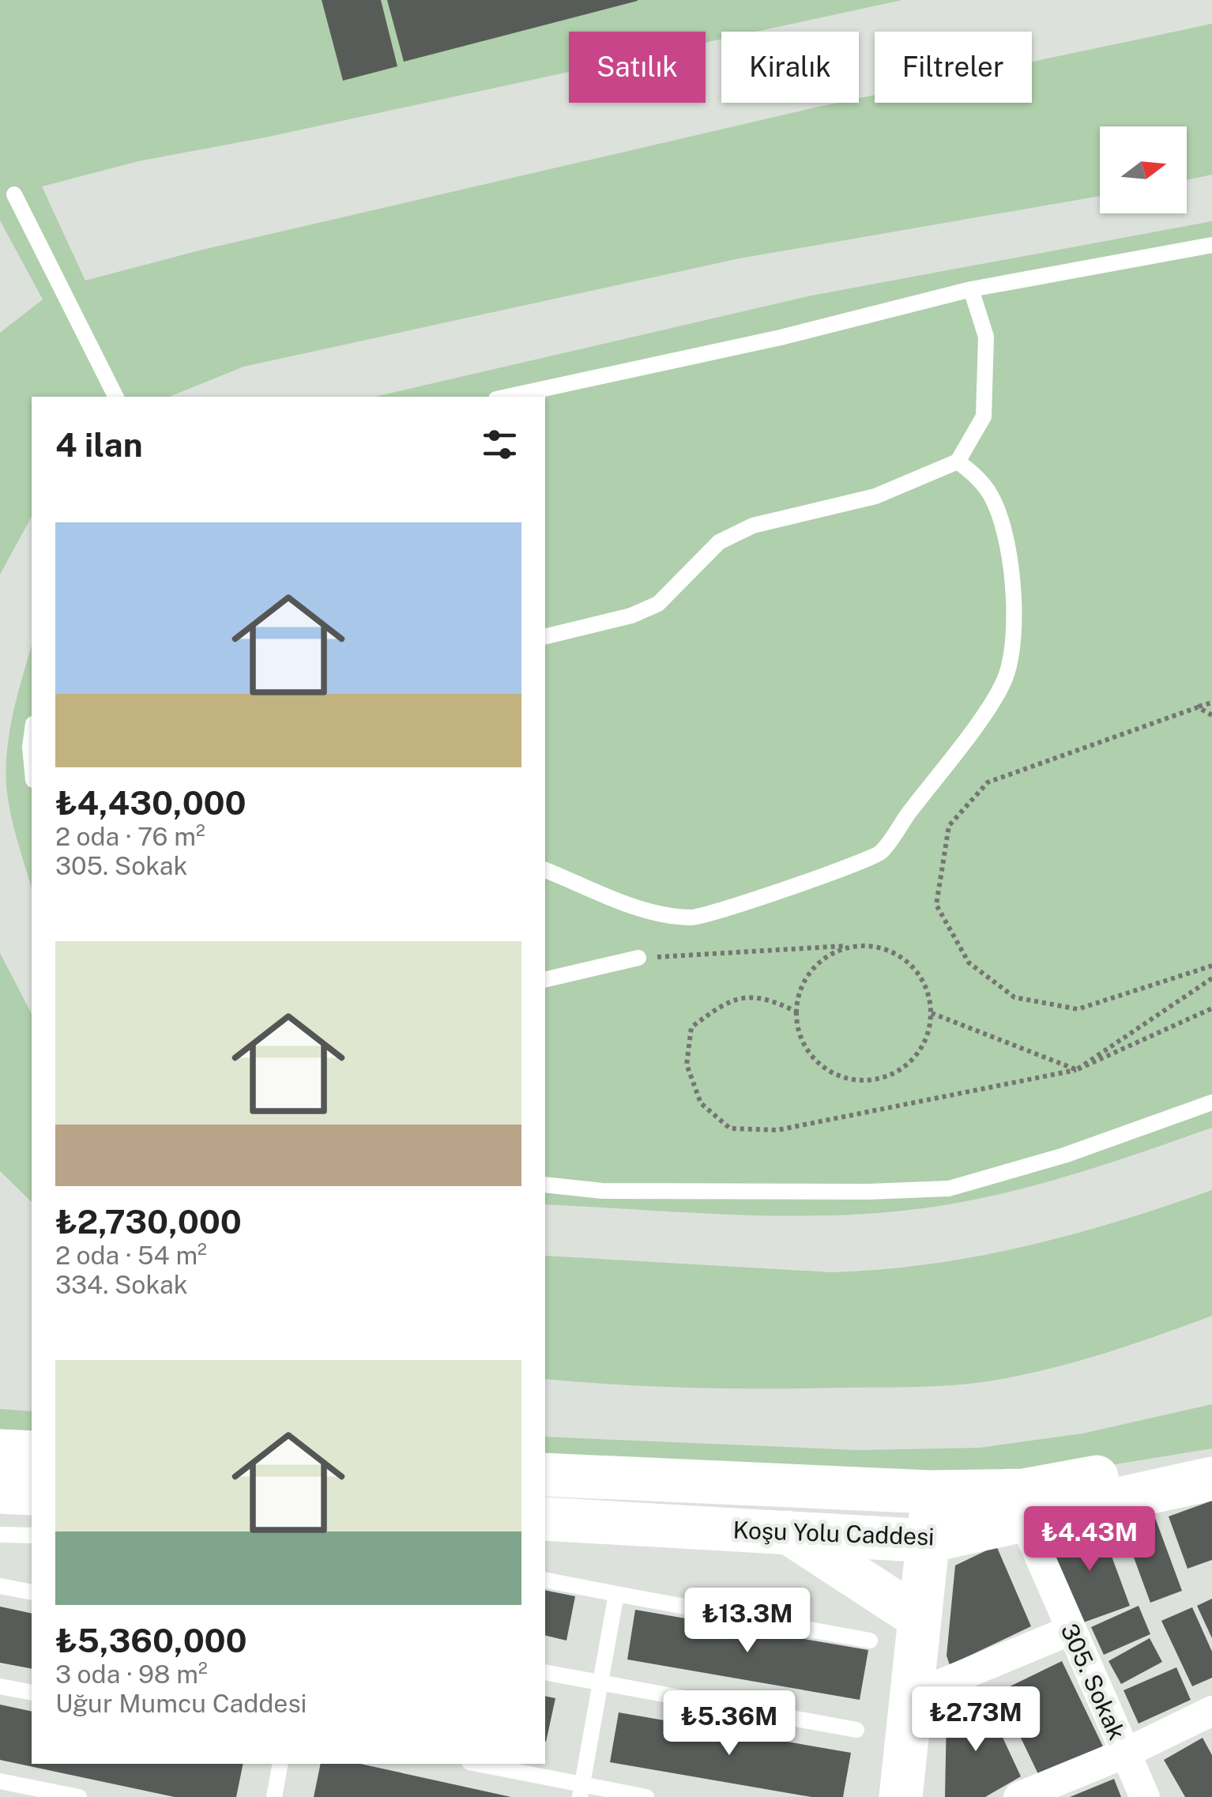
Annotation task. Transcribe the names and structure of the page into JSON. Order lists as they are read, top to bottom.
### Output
{
  "streets": {
    "main road": ["Koşu Yolu Caddesi"],
    "street": ["305. Sokak"]
  },
  "crossings": [
    ["Koşu Yolu Caddesi", "305. Sokak"]
  ],
  "north": "right",
  "page": {
    "chip": ["Satılık", "Kiralık", "Filtreler"],
    "heading": "4 ilan",
    "list": [
      {
        "name": "₺4,430,000",
        "note": "2 oda · 76 m² · 305. Sokak"
      },
      {
        "name": "₺2,730,000",
        "note": "2 oda · 54 m² · 334. Sokak"
      },
      {
        "name": "₺5,360,000",
        "note": "3 oda · 98 m² · Uğur Mumcu Caddesi"
      }
    ],
    "price": [
      "₺4.43M",
      "₺13.3M",
      "₺2.73M",
      "₺5.36M"
    ]
  }
}
